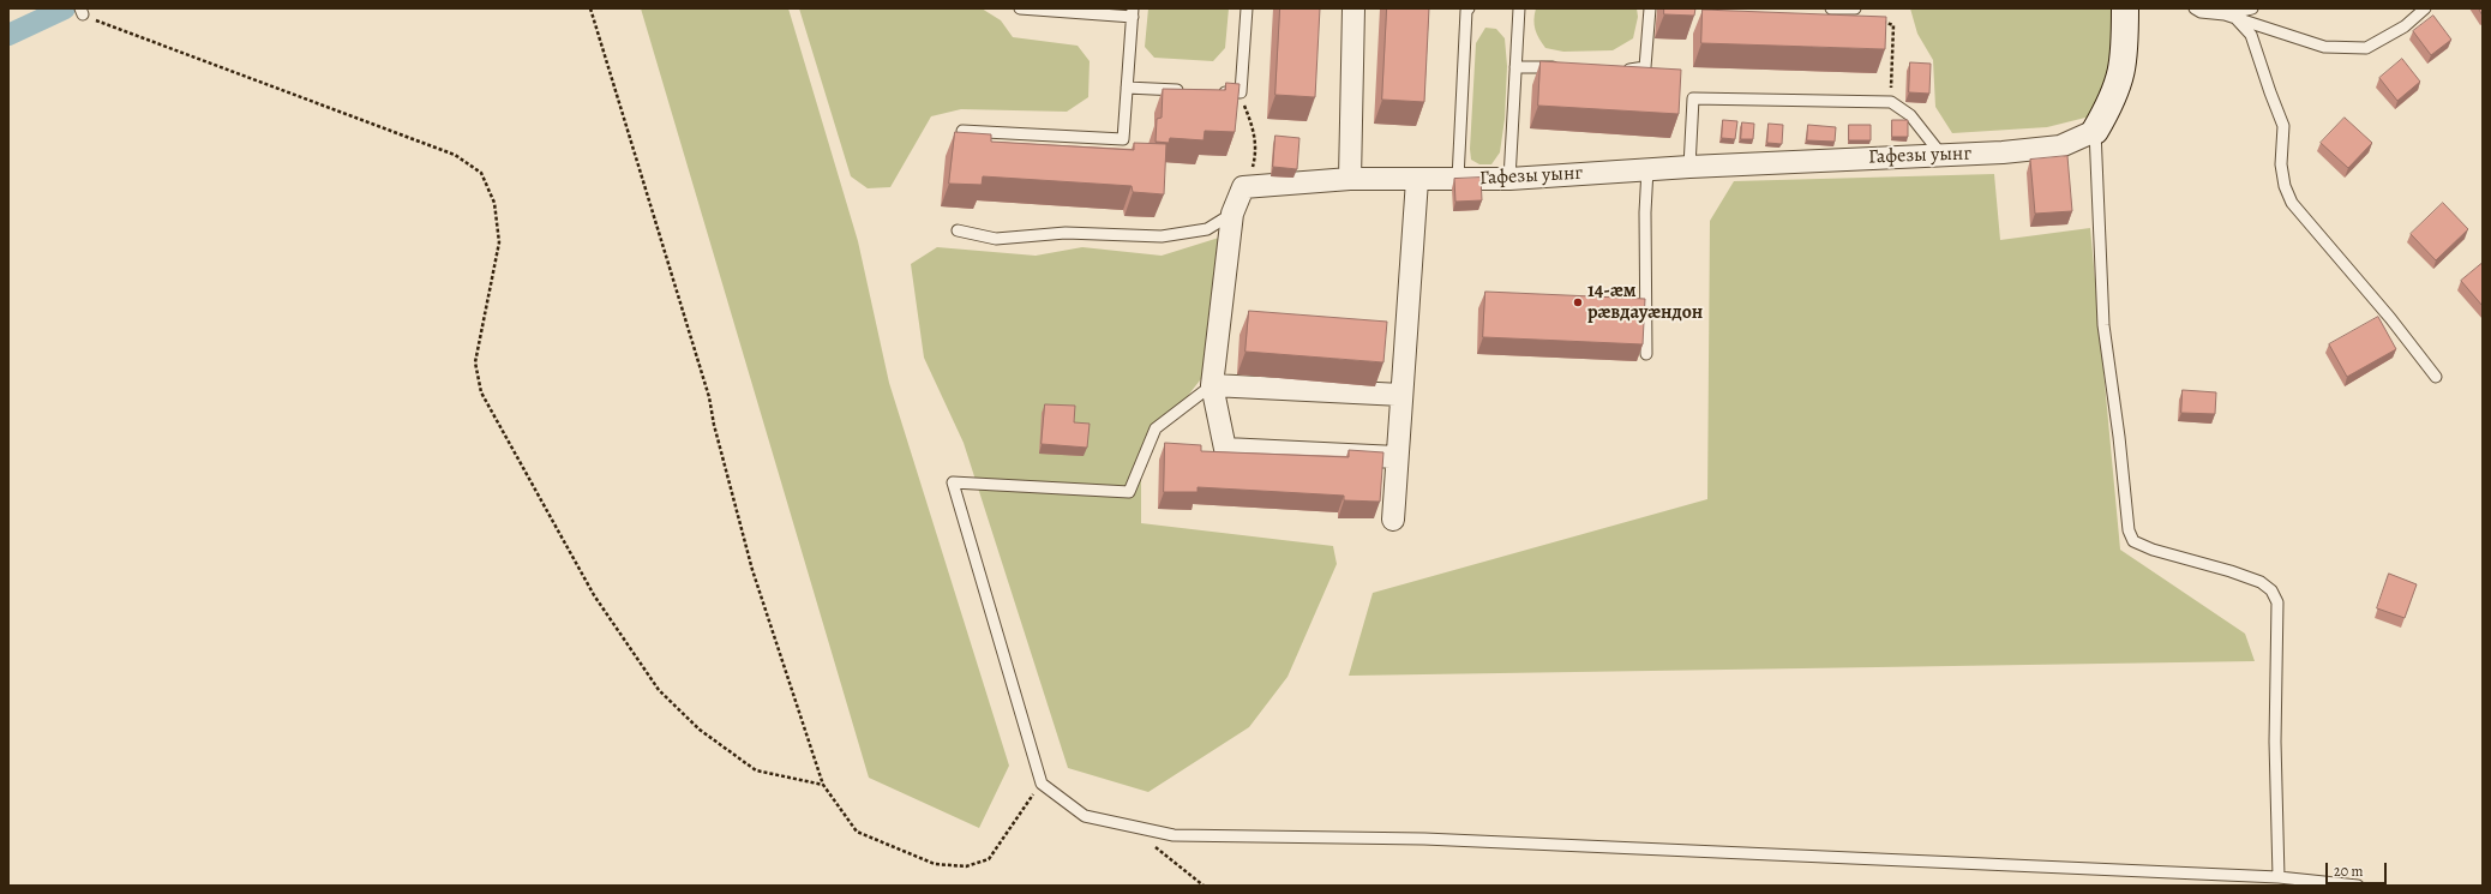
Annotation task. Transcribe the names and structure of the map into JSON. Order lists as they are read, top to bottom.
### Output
{
  "streets": {
    "street": ["Гафезы уынг"]
  },
  "places": ["14-æм рӕвдауӕндон"],
  "scale_bar": "20 m"
}
